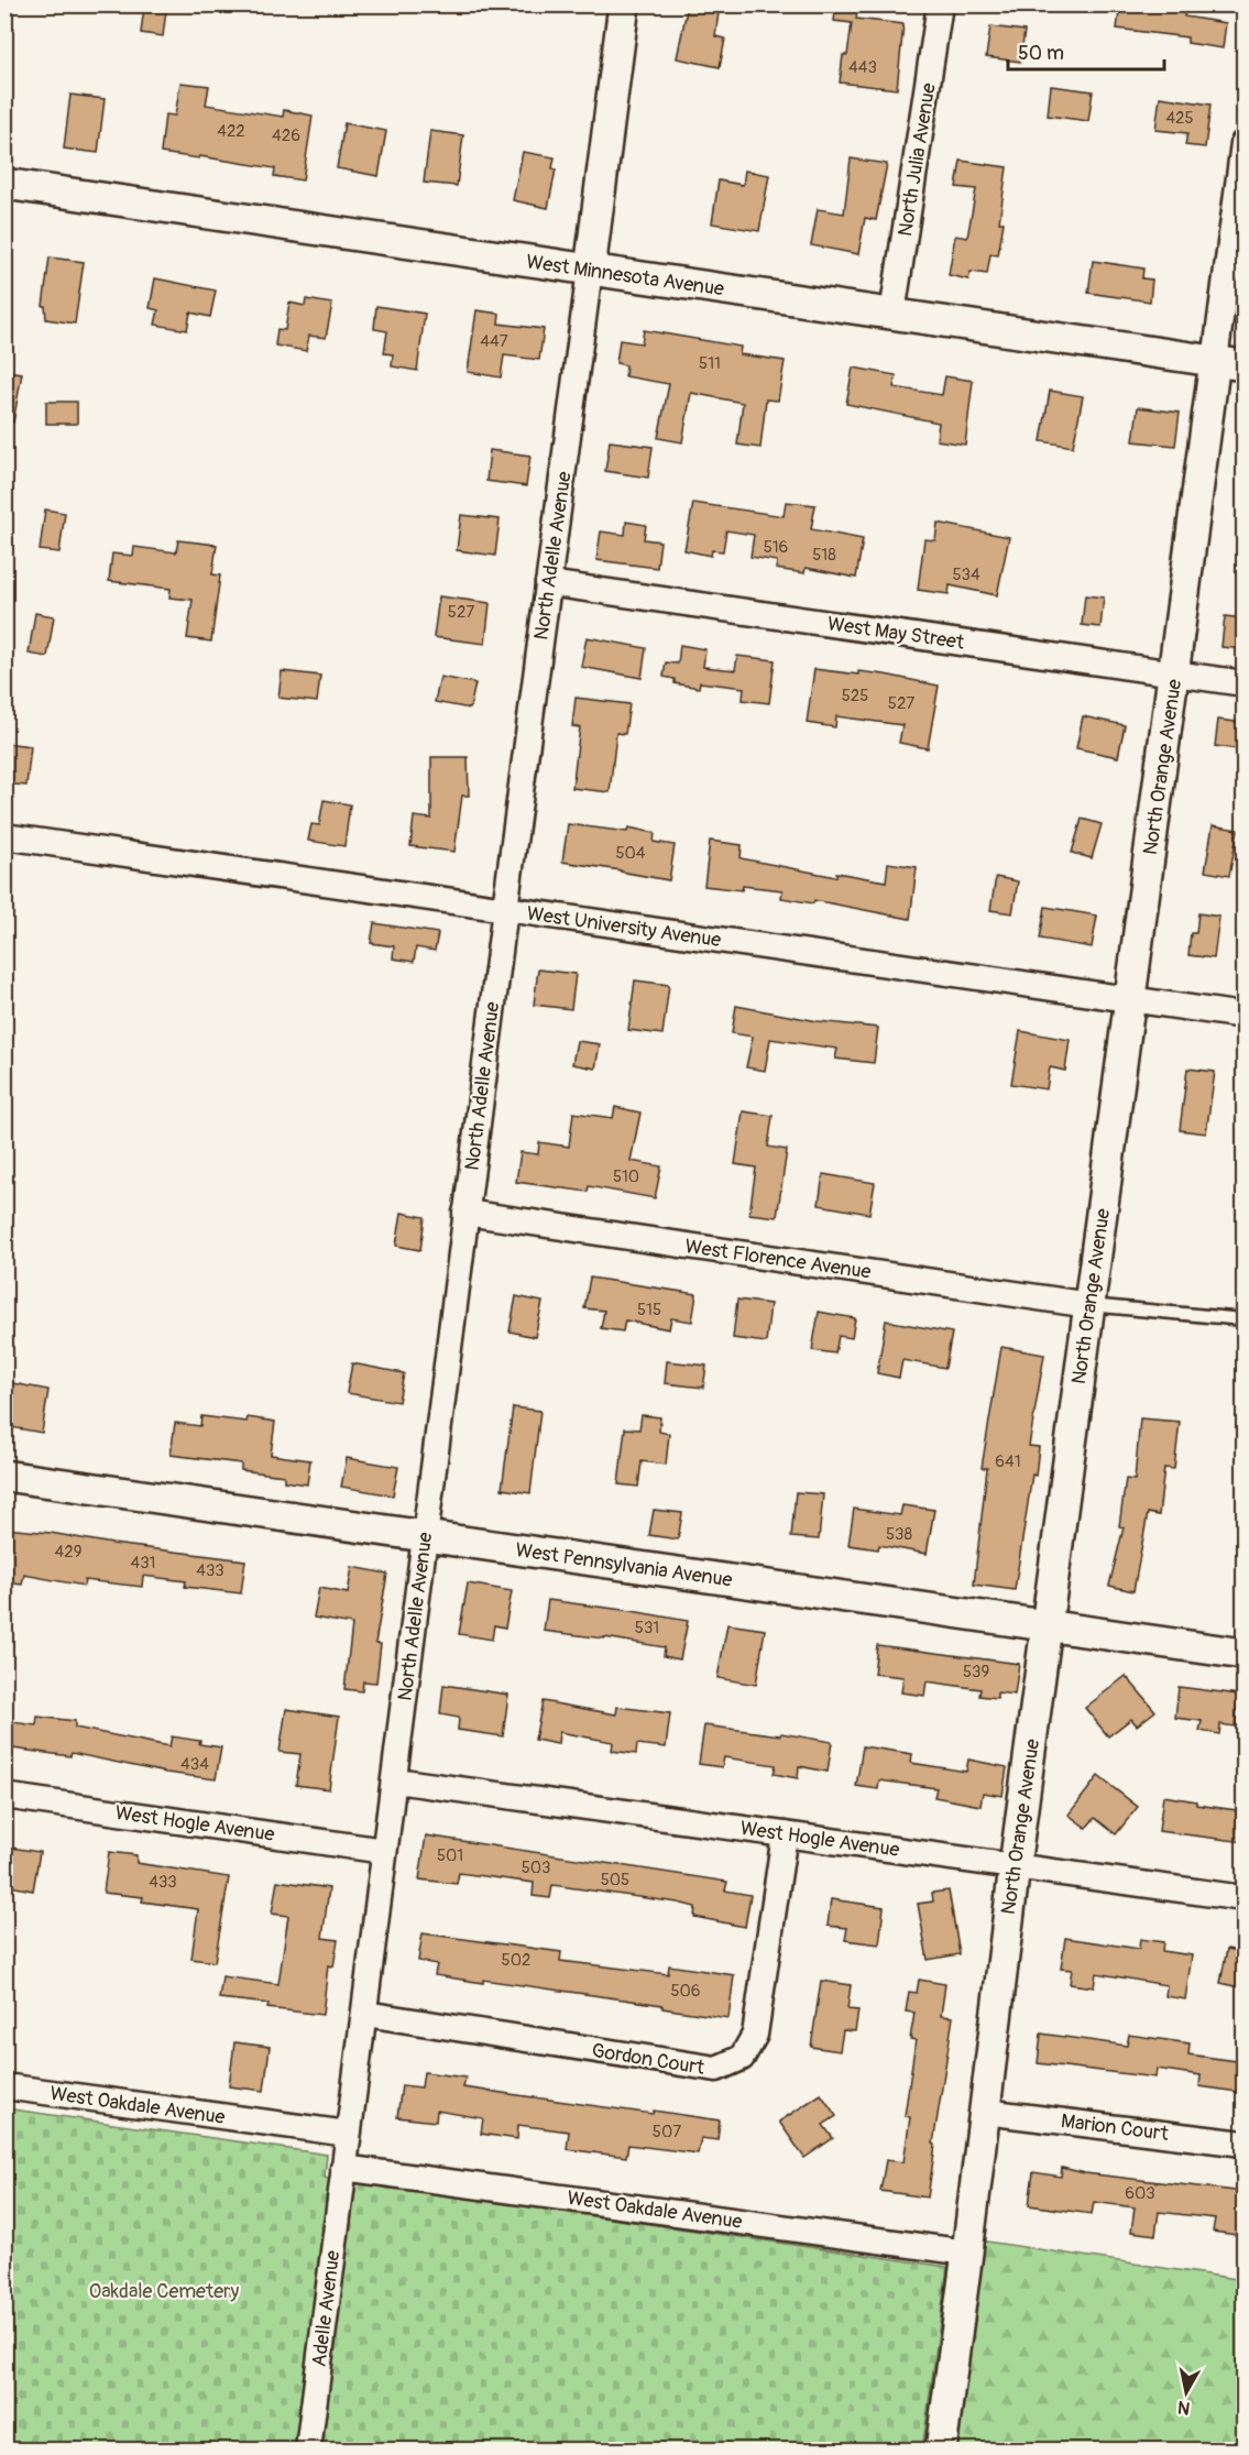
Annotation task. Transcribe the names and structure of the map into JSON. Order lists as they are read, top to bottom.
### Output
{
  "streets": {
    "street": [
      "North Julia Avenue",
      "West Minnesota Avenue",
      "North Adelle Avenue",
      "West May Street",
      "North Orange Avenue",
      "West University Avenue",
      "West Florence Avenue",
      "West Pennsylvania Avenue",
      "West Hogle Avenue",
      "Gordon Court",
      "West Oakdale Avenue",
      "Marion Court",
      "Adelle Avenue"
    ]
  },
  "crossings": [
    ["North Julia Avenue", "West Minnesota Avenue"],
    ["West Minnesota Avenue", "North Adelle Avenue"],
    ["West Minnesota Avenue", "North Orange Avenue"],
    ["North Adelle Avenue", "West May Street"],
    ["North Adelle Avenue", "West University Avenue"],
    ["North Adelle Avenue", "West Florence Avenue"],
    ["North Adelle Avenue", "West Pennsylvania Avenue"],
    ["North Adelle Avenue", "West Hogle Avenue"],
    ["North Adelle Avenue", "Gordon Court"],
    ["North Adelle Avenue", "West Oakdale Avenue"],
    ["North Adelle Avenue", "Adelle Avenue"],
    ["West May Street", "North Orange Avenue"],
    ["North Orange Avenue", "West University Avenue"],
    ["North Orange Avenue", "West Florence Avenue"],
    ["North Orange Avenue", "West Pennsylvania Avenue"],
    ["North Orange Avenue", "West Hogle Avenue"],
    ["North Orange Avenue", "West Oakdale Avenue"],
    ["North Orange Avenue", "Marion Court"],
    ["West Hogle Avenue", "Gordon Court"],
    ["West Oakdale Avenue", "Adelle Avenue"]
  ],
  "parks": ["Oakdale Cemetery"],
  "house_numbers": [
    "443",
    "425",
    "422",
    "426",
    "447",
    "511",
    "516",
    "518",
    "534",
    "527",
    "525",
    "527",
    "504",
    "510",
    "515",
    "641",
    "538",
    "429",
    "431",
    "433",
    "531",
    "539",
    "434",
    "501",
    "503",
    "505",
    "433",
    "502",
    "506",
    "507",
    "603"
  ],
  "scale_bar": "50 m",
  "north": "bottom"
}
